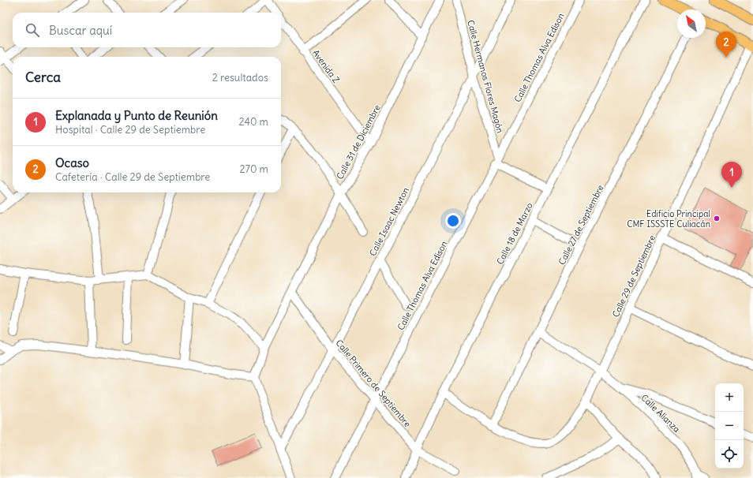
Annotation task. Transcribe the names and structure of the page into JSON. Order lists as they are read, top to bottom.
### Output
{
  "streets": {
    "street": [
      "Calle Thomas Alva Edison",
      "Avenida Z",
      "Calle Hermanos Flores Magón",
      "Calle 31 de Diciembre",
      "Calle Isaac Newton",
      "Calle 27 de Septiembre",
      "Calle 18 de Marzo",
      "Calle 29 de Septiembre",
      "Calle Primero de Septiembre",
      "Calle Alianza"
    ]
  },
  "crossings": [
    ["Calle Thomas Alva Edison", "Calle Hermanos Flores Magón"],
    ["Calle Thomas Alva Edison", "Calle Primero de Septiembre"],
    ["Avenida Z", "Calle 31 de Diciembre"],
    ["Calle Hermanos Flores Magón", "Calle Isaac Newton"],
    ["Calle 31 de Diciembre", "Calle Primero de Septiembre"],
    ["Calle Isaac Newton", "Calle Primero de Septiembre"],
    ["Calle 27 de Septiembre", "Calle 29 de Septiembre"],
    ["Calle 27 de Septiembre", "Calle Alianza"],
    ["Calle 18 de Marzo", "Calle Primero de Septiembre"],
    ["Calle 29 de Septiembre", "Calle Alianza"]
  ],
  "places": ["Edificio Principal CMF ISSSTE Culiacán"],
  "north": "top left",
  "page": {
    "search": "Buscar aquí",
    "pins": ["2", "1"],
    "heading": ["Cerca", "2 resultados"],
    "list": [
      {
        "mark": "1",
        "name": "Explanada y Punto de Reunión",
        "note": "Hospital · Calle 29 de Septiembre",
        "value": "240 m"
      },
      {
        "mark": "2",
        "name": "Ocaso",
        "note": "Cafetería · Calle 29 de Septiembre",
        "value": "270 m"
      }
    ],
    "map_buttons": ["+", "−"]
  }
}
